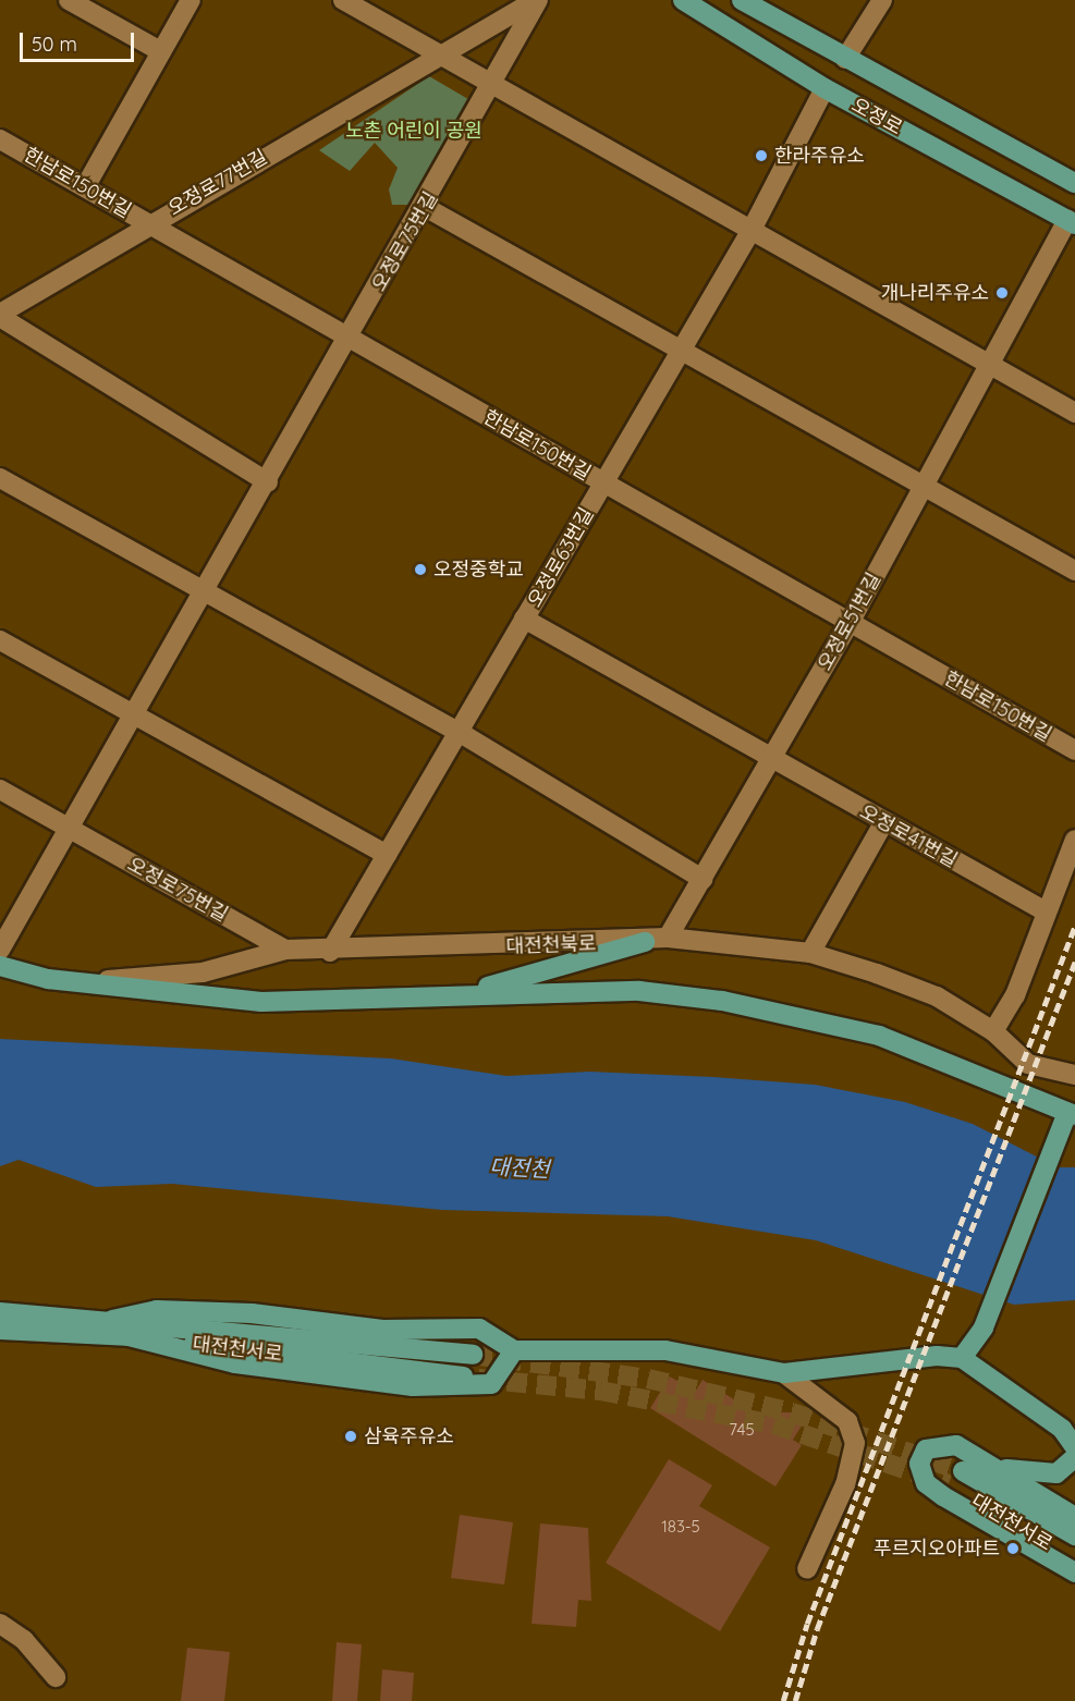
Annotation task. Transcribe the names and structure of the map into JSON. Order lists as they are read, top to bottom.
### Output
{
  "streets": {
    "main road": ["오정로", "대전천북로", "대전천서로"],
    "street": [
      "한남로150번길",
      "오정로77번길",
      "오정로75번길",
      "오정로63번길",
      "오정로51번길",
      "오정로41번길"
    ]
  },
  "crossings": [
    ["오정로", "오정로63번길"],
    ["오정로", "오정로51번길"],
    ["한남로150번길", "오정로77번길"],
    ["한남로150번길", "오정로75번길"],
    ["한남로150번길", "오정로63번길"],
    ["한남로150번길", "오정로51번길"],
    ["오정로77번길", "오정로75번길"],
    ["오정로75번길", "대전천북로"],
    ["오정로63번길", "대전천북로"],
    ["오정로51번길", "오정로41번길"],
    ["오정로51번길", "대전천북로"]
  ],
  "water": ["대전천"],
  "parks": ["노촌 어린이 공원"],
  "places": [
    "한라주유소",
    "개나리주유소",
    "오정중학교",
    "삼육주유소",
    "푸르지오아파트"
  ],
  "house_numbers": ["745", "183-5"],
  "scale_bar": "50 m"
}
